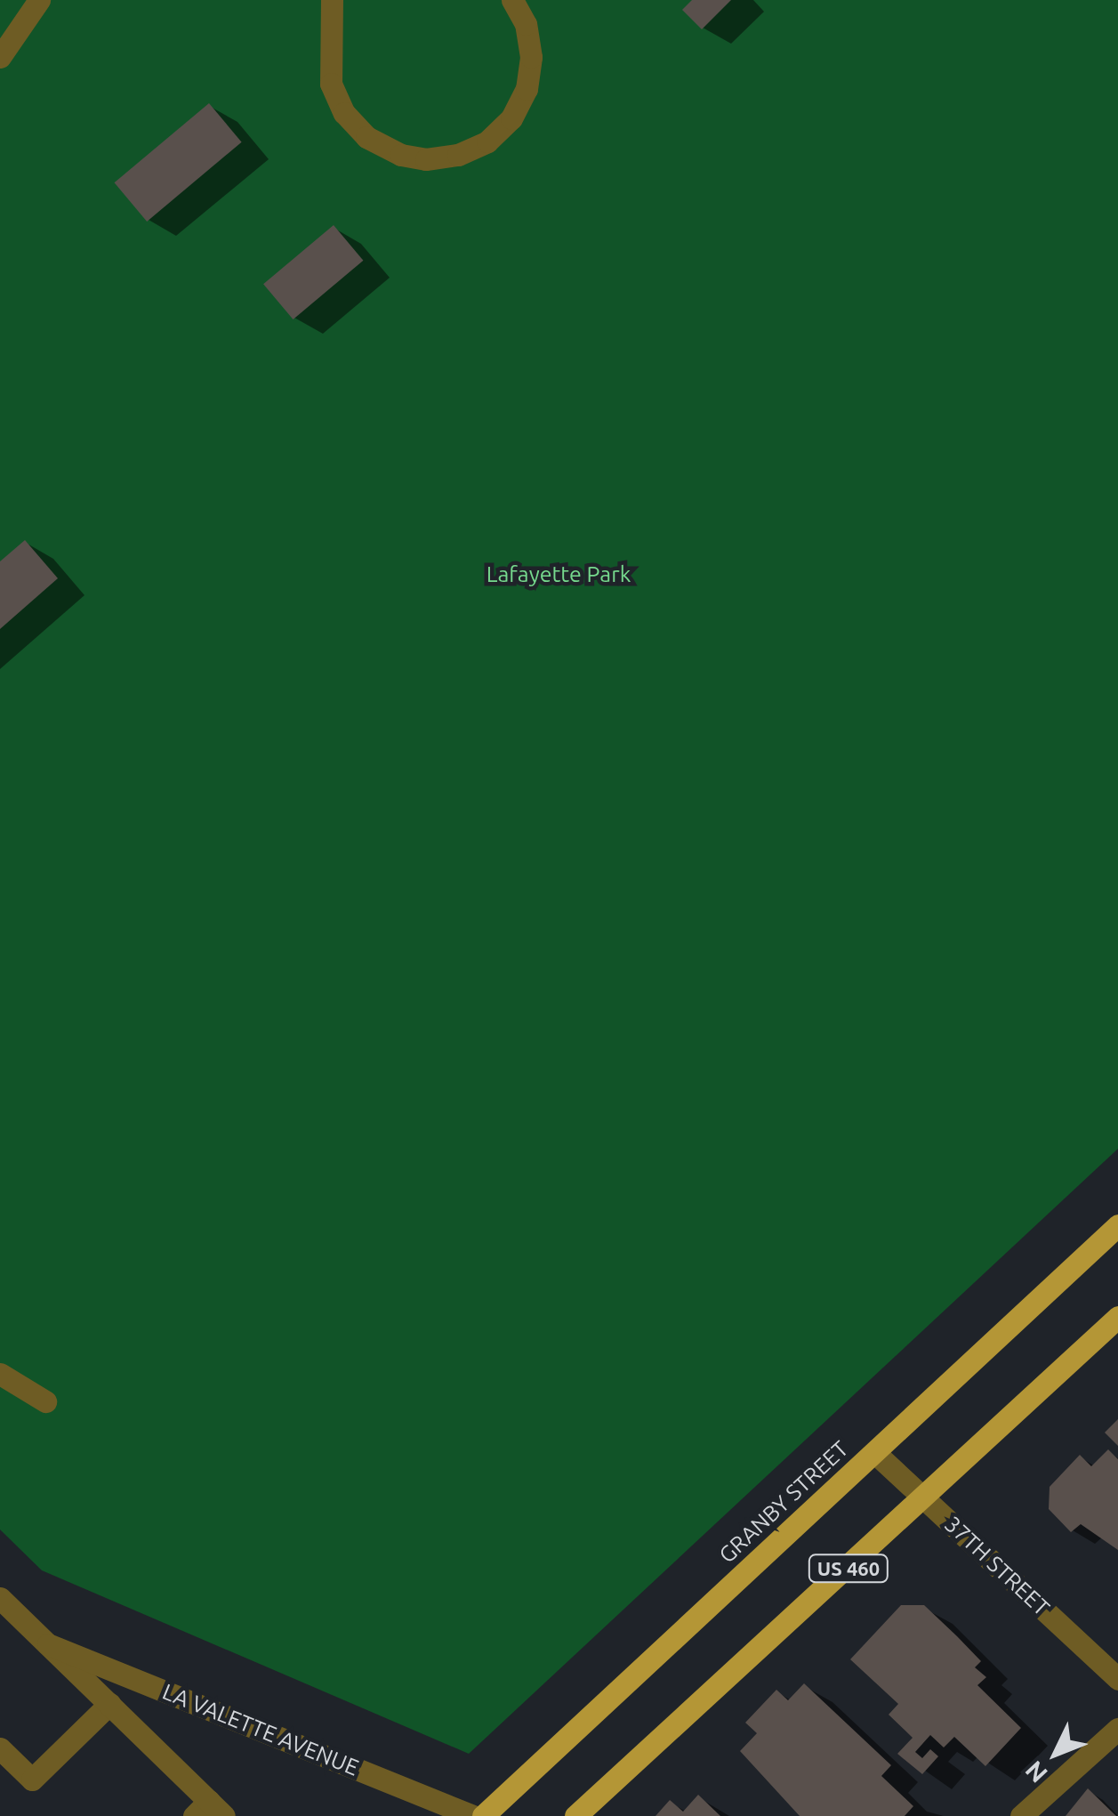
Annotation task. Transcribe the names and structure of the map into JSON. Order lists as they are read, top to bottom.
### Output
{
  "streets": {
    "main road": ["GRANBY STREET", "US 460"],
    "street": ["37TH STREET", "LA VALETTE AVENUE"]
  },
  "crossings": [
    ["GRANBY STREET", "37TH STREET"],
    ["37TH STREET", "US 460"]
  ],
  "parks": ["Lafayette Park"],
  "north": "bottom left"
}
